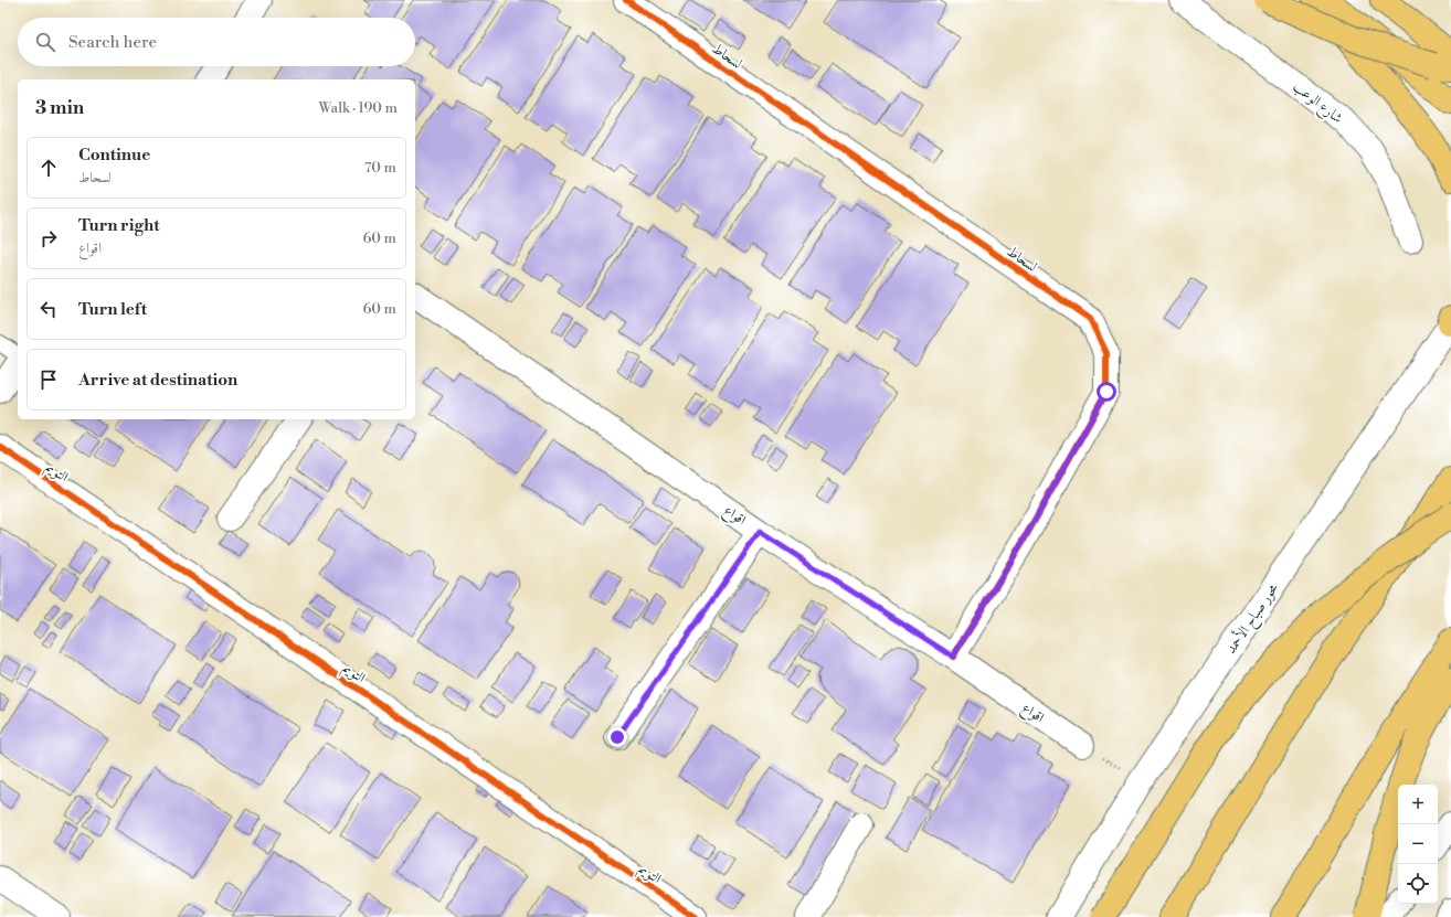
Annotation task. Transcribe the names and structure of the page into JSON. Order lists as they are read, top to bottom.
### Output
{
  "streets": {
    "street": [
      "لسحاط",
      "شارع الوعب",
      "التويم",
      "اقواع",
      "محور صباح الأحمد"
    ]
  },
  "crossings": [
    ["لسحاط", "اقواع"]
  ],
  "page": {
    "search": "Search here",
    "heading": ["3 min", "Walk · 190 m"],
    "list": [
      ["Continue", "لسحاط", "70 m"],
      ["Turn right", "اقواع", "60 m"],
      ["Turn left", "60 m"],
      "Arrive at destination"
    ],
    "map_buttons": ["+", "−"]
  }
}
